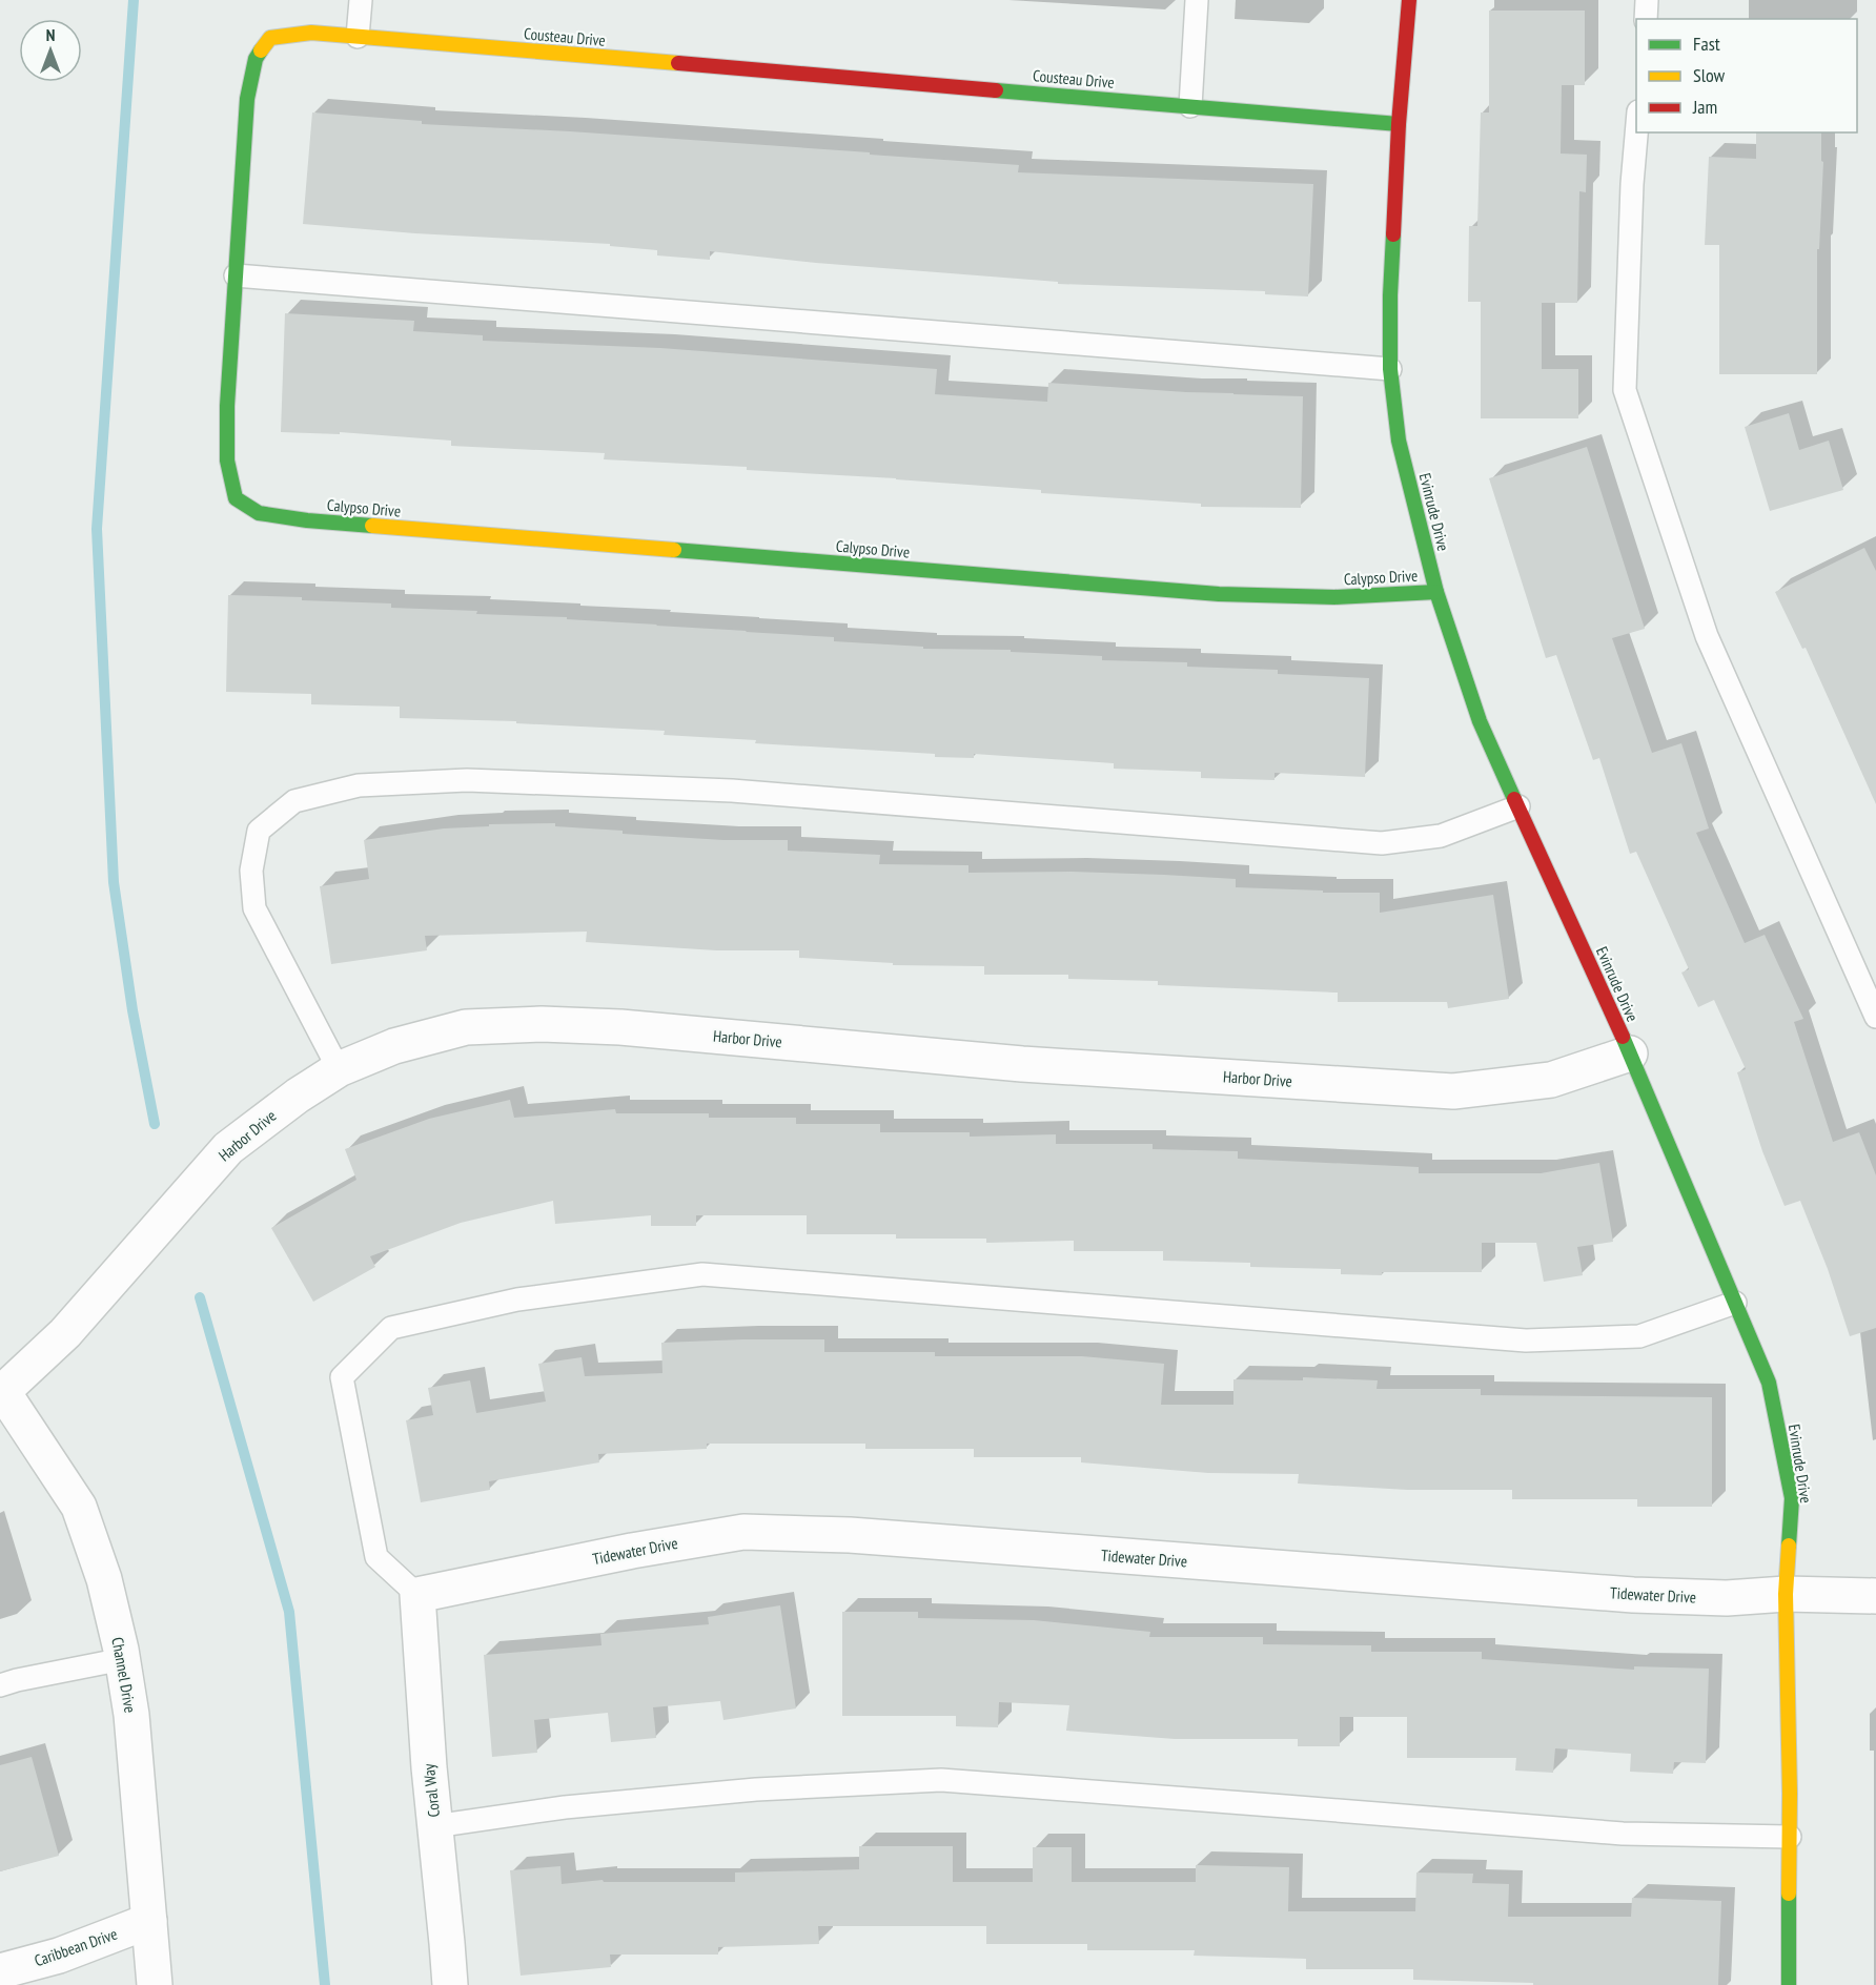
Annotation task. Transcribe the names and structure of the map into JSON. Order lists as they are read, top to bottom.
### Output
{
  "streets": {
    "street": [
      "Cousteau Drive",
      "Calypso Drive",
      "Evinrude Drive",
      "Harbor Drive",
      "Tidewater Drive",
      "Channel Drive",
      "Coral Way",
      "Caribbean Drive"
    ]
  },
  "crossings": [
    ["Cousteau Drive", "Calypso Drive"],
    ["Cousteau Drive", "Evinrude Drive"],
    ["Calypso Drive", "Evinrude Drive"],
    ["Evinrude Drive", "Harbor Drive"],
    ["Evinrude Drive", "Tidewater Drive"],
    ["Harbor Drive", "Channel Drive"],
    ["Tidewater Drive", "Coral Way"],
    ["Channel Drive", "Caribbean Drive"]
  ],
  "legend": ["Fast", "Slow", "Jam"],
  "north": "top"
}
